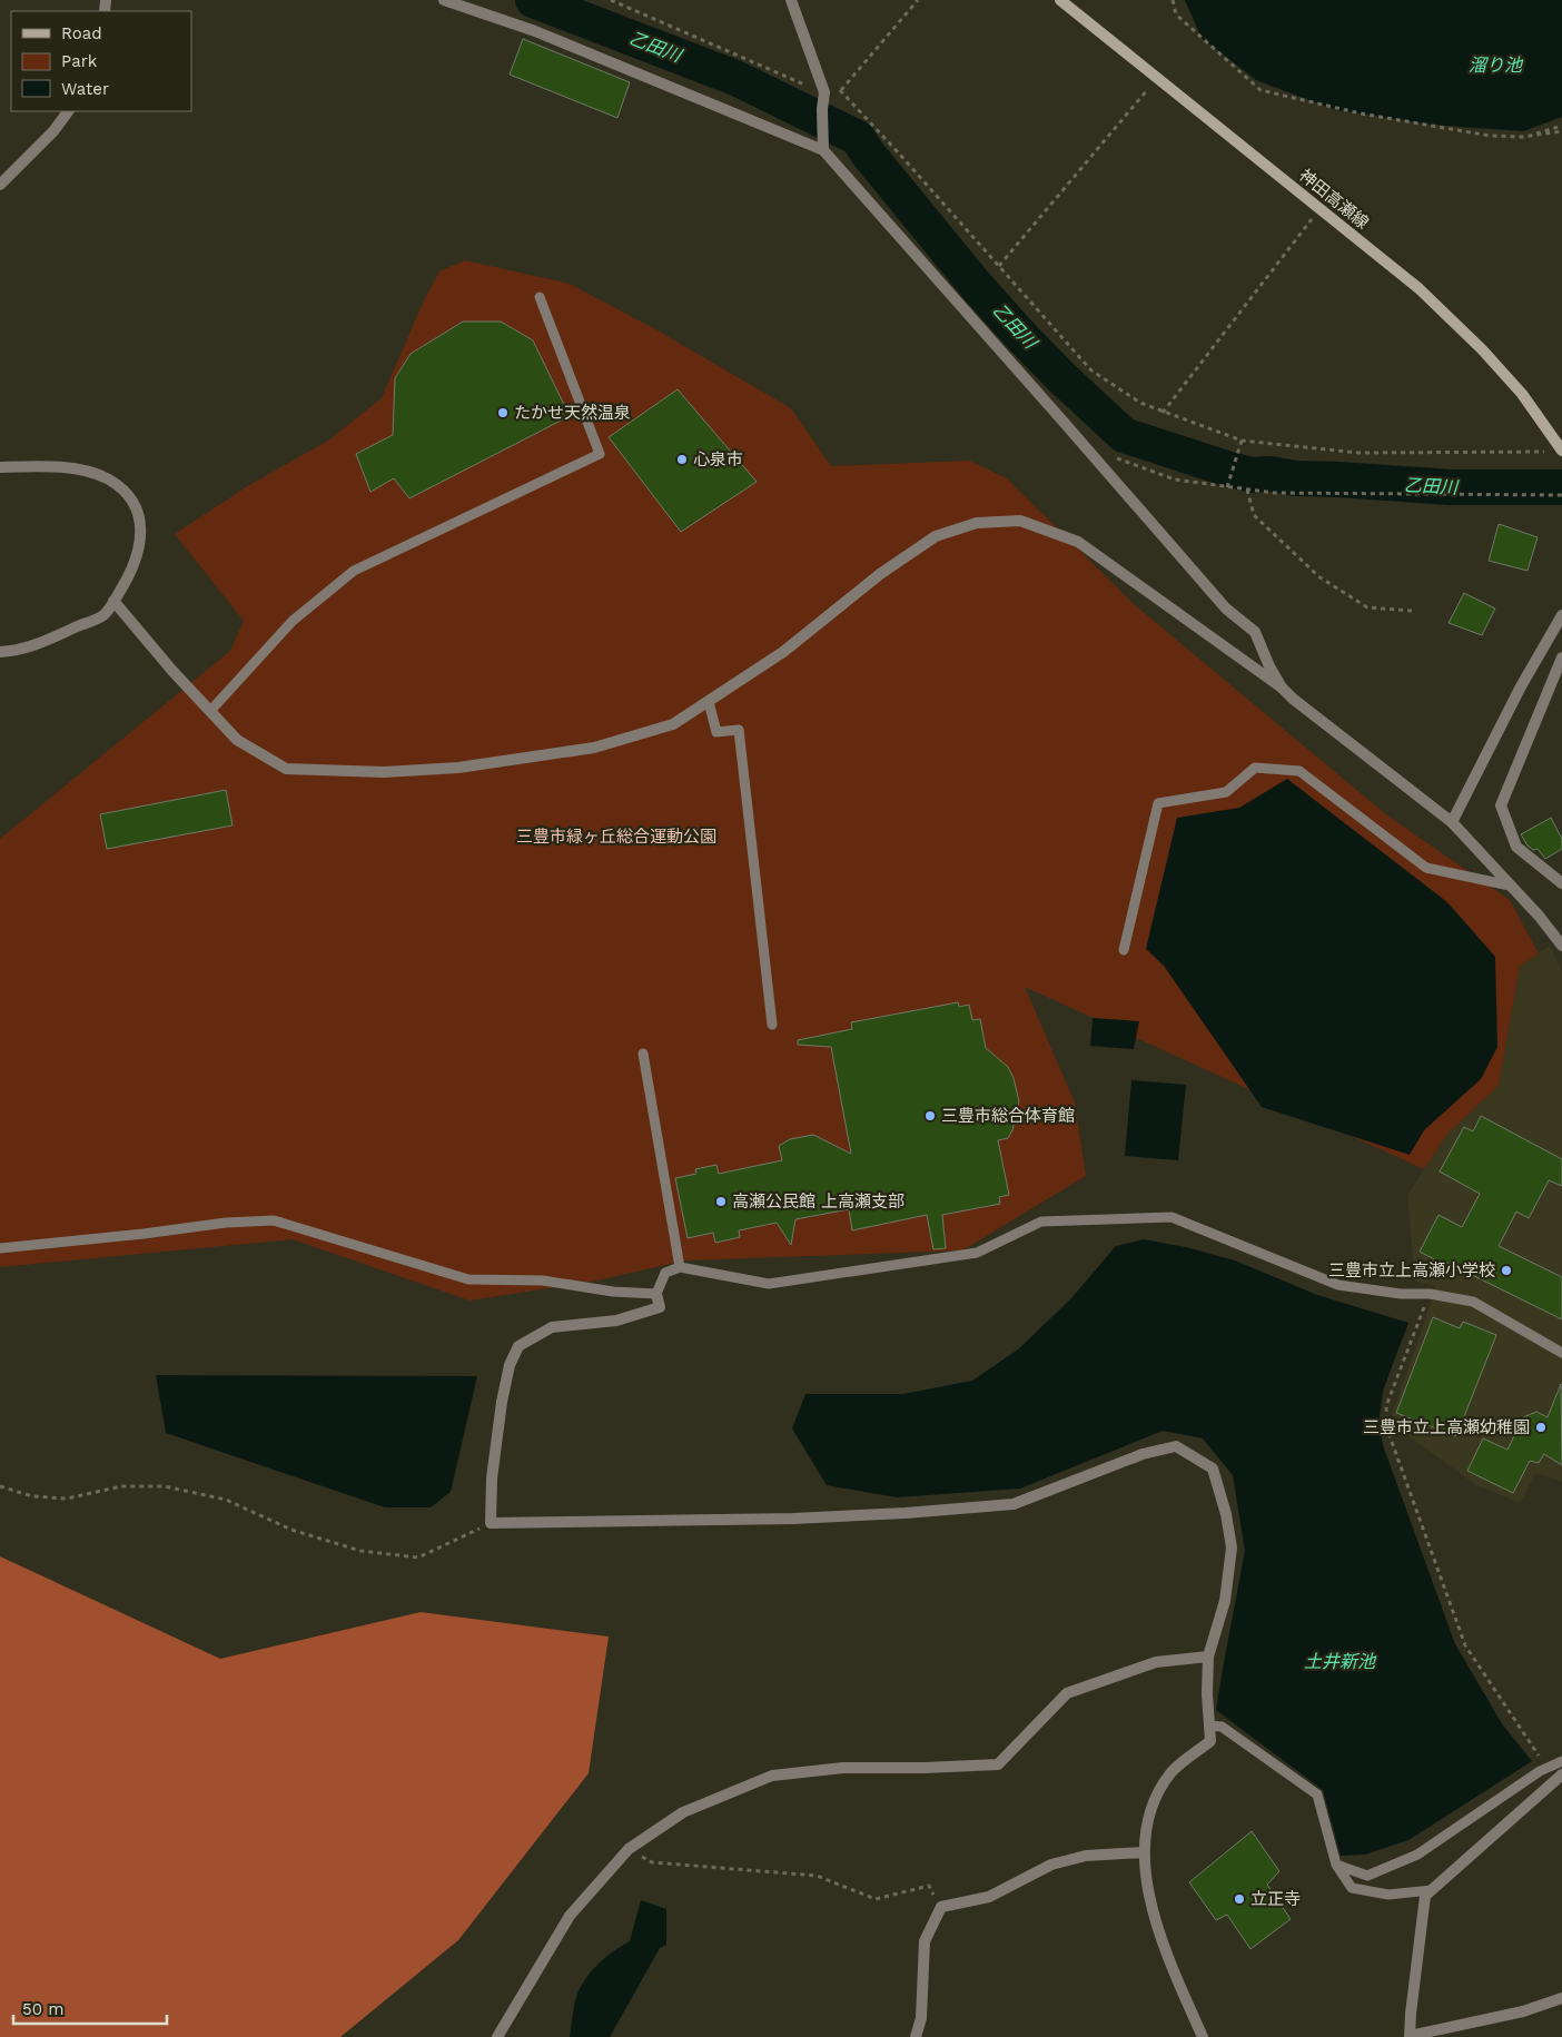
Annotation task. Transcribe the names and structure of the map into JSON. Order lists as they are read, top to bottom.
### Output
{
  "streets": {
    "main road": ["神田高瀬線"]
  },
  "water": ["乙田川", "溜り池", "土井新池"],
  "parks": ["三豊市緑ヶ丘総合運動公園"],
  "places": [
    "たかせ天然温泉",
    "心泉市",
    "三豊市総合体育館",
    "高瀬公民館 上高瀬支部",
    "三豊市立上高瀬小学校",
    "三豊市立上高瀬幼稚園",
    "立正寺"
  ],
  "legend": ["Road", "Park", "Water"],
  "scale_bar": "50 m"
}
